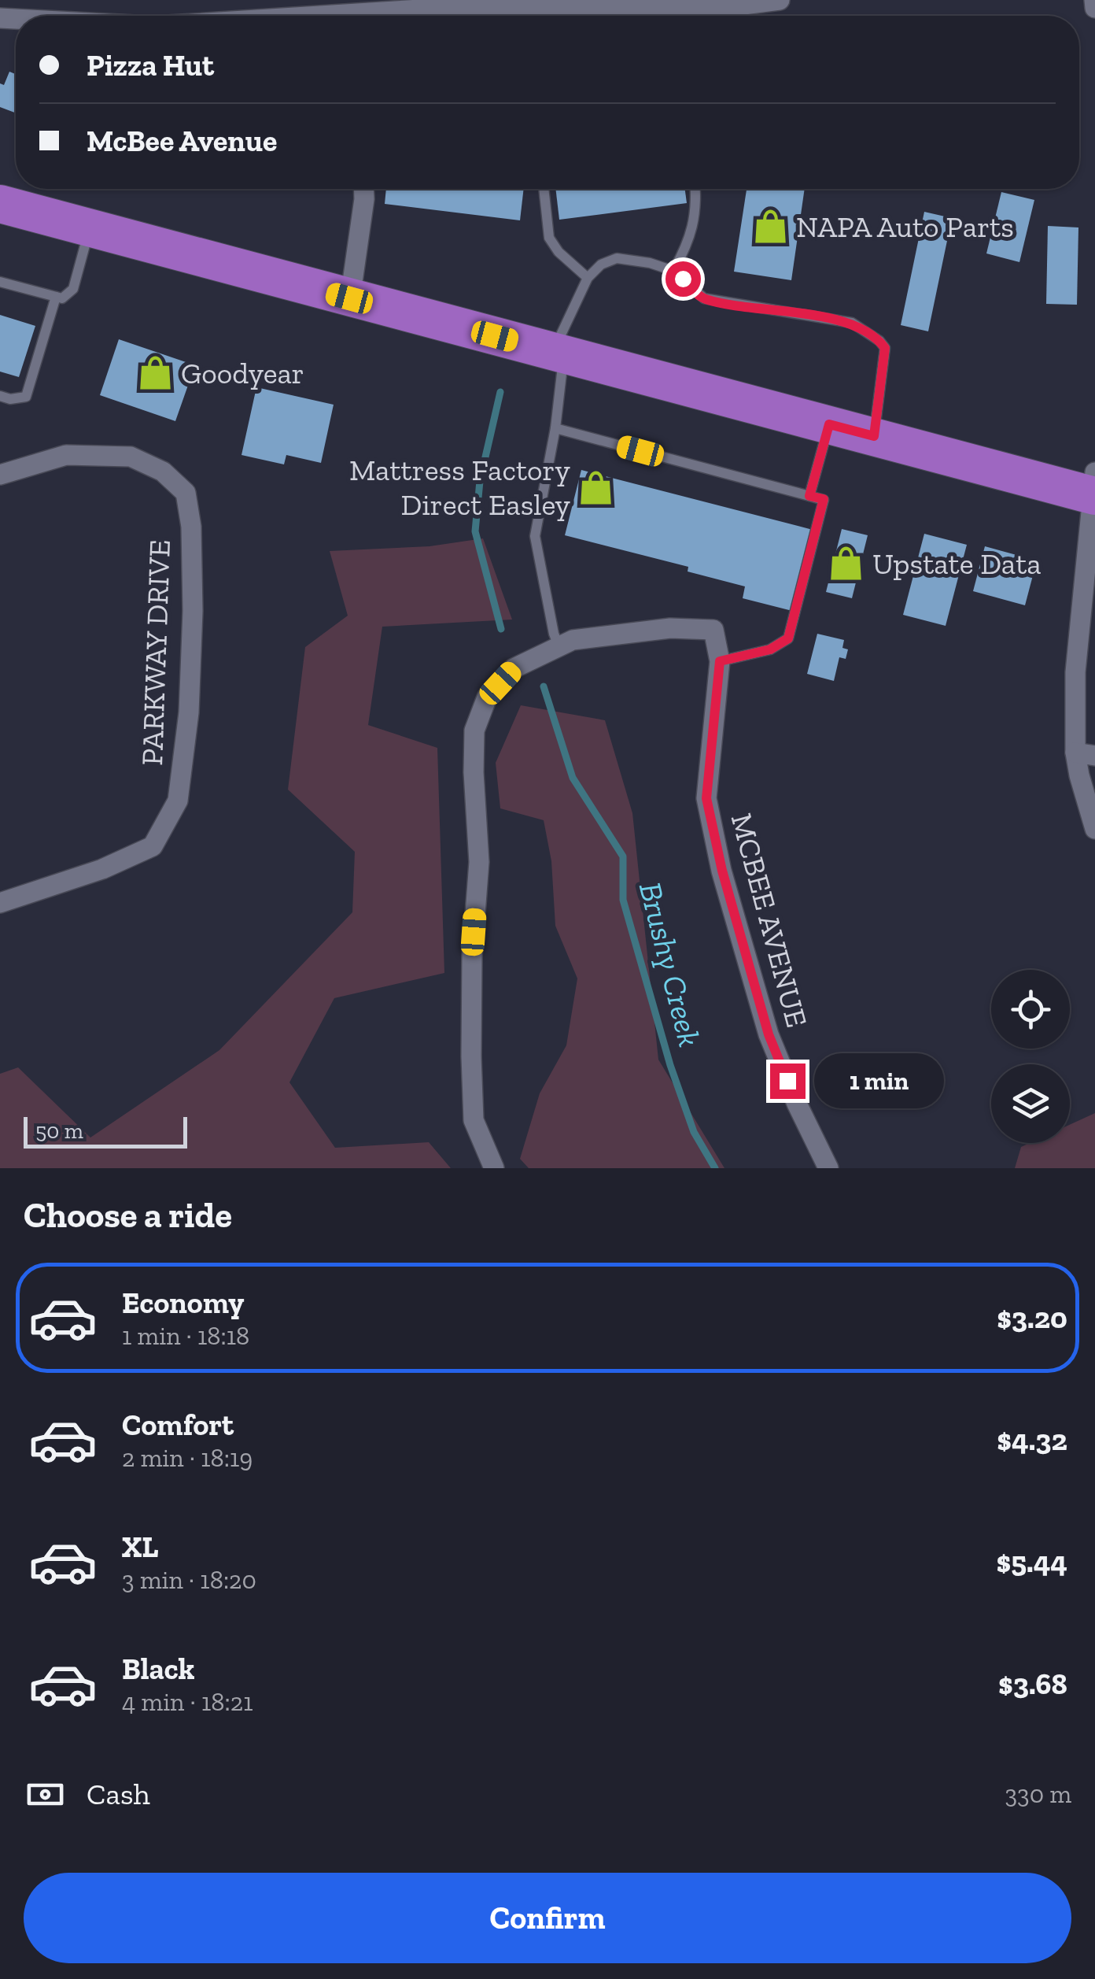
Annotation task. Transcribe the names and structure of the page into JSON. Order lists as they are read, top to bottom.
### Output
{
  "streets": {
    "street": ["PARKWAY DRIVE", "MCBEE AVENUE"]
  },
  "water": ["Brushy Creek"],
  "places": {
    "shop": [
      "NAPA Auto Parts",
      "Goodyear",
      "Mattress Factory Direct Easley",
      "Upstate Data"
    ]
  },
  "scale_bar": "50 m",
  "page": {
    "banner": ["Pizza Hut", "McBee Avenue"],
    "bubble": "1 min",
    "scale": "50 m",
    "heading": "Choose a ride",
    "list": [
      {
        "name": "Economy",
        "note": "1 min · 18:18",
        "value": "$3.20"
      },
      {
        "name": "Comfort",
        "note": "2 min · 18:19",
        "value": "$4.32"
      },
      {
        "name": "XL",
        "note": "3 min · 18:20",
        "value": "$5.44"
      },
      {
        "name": "Black",
        "note": "4 min · 18:21",
        "value": "$3.68"
      }
    ],
    "pay": ["Cash", "330 m"],
    "buttons": "Confirm"
  }
}
